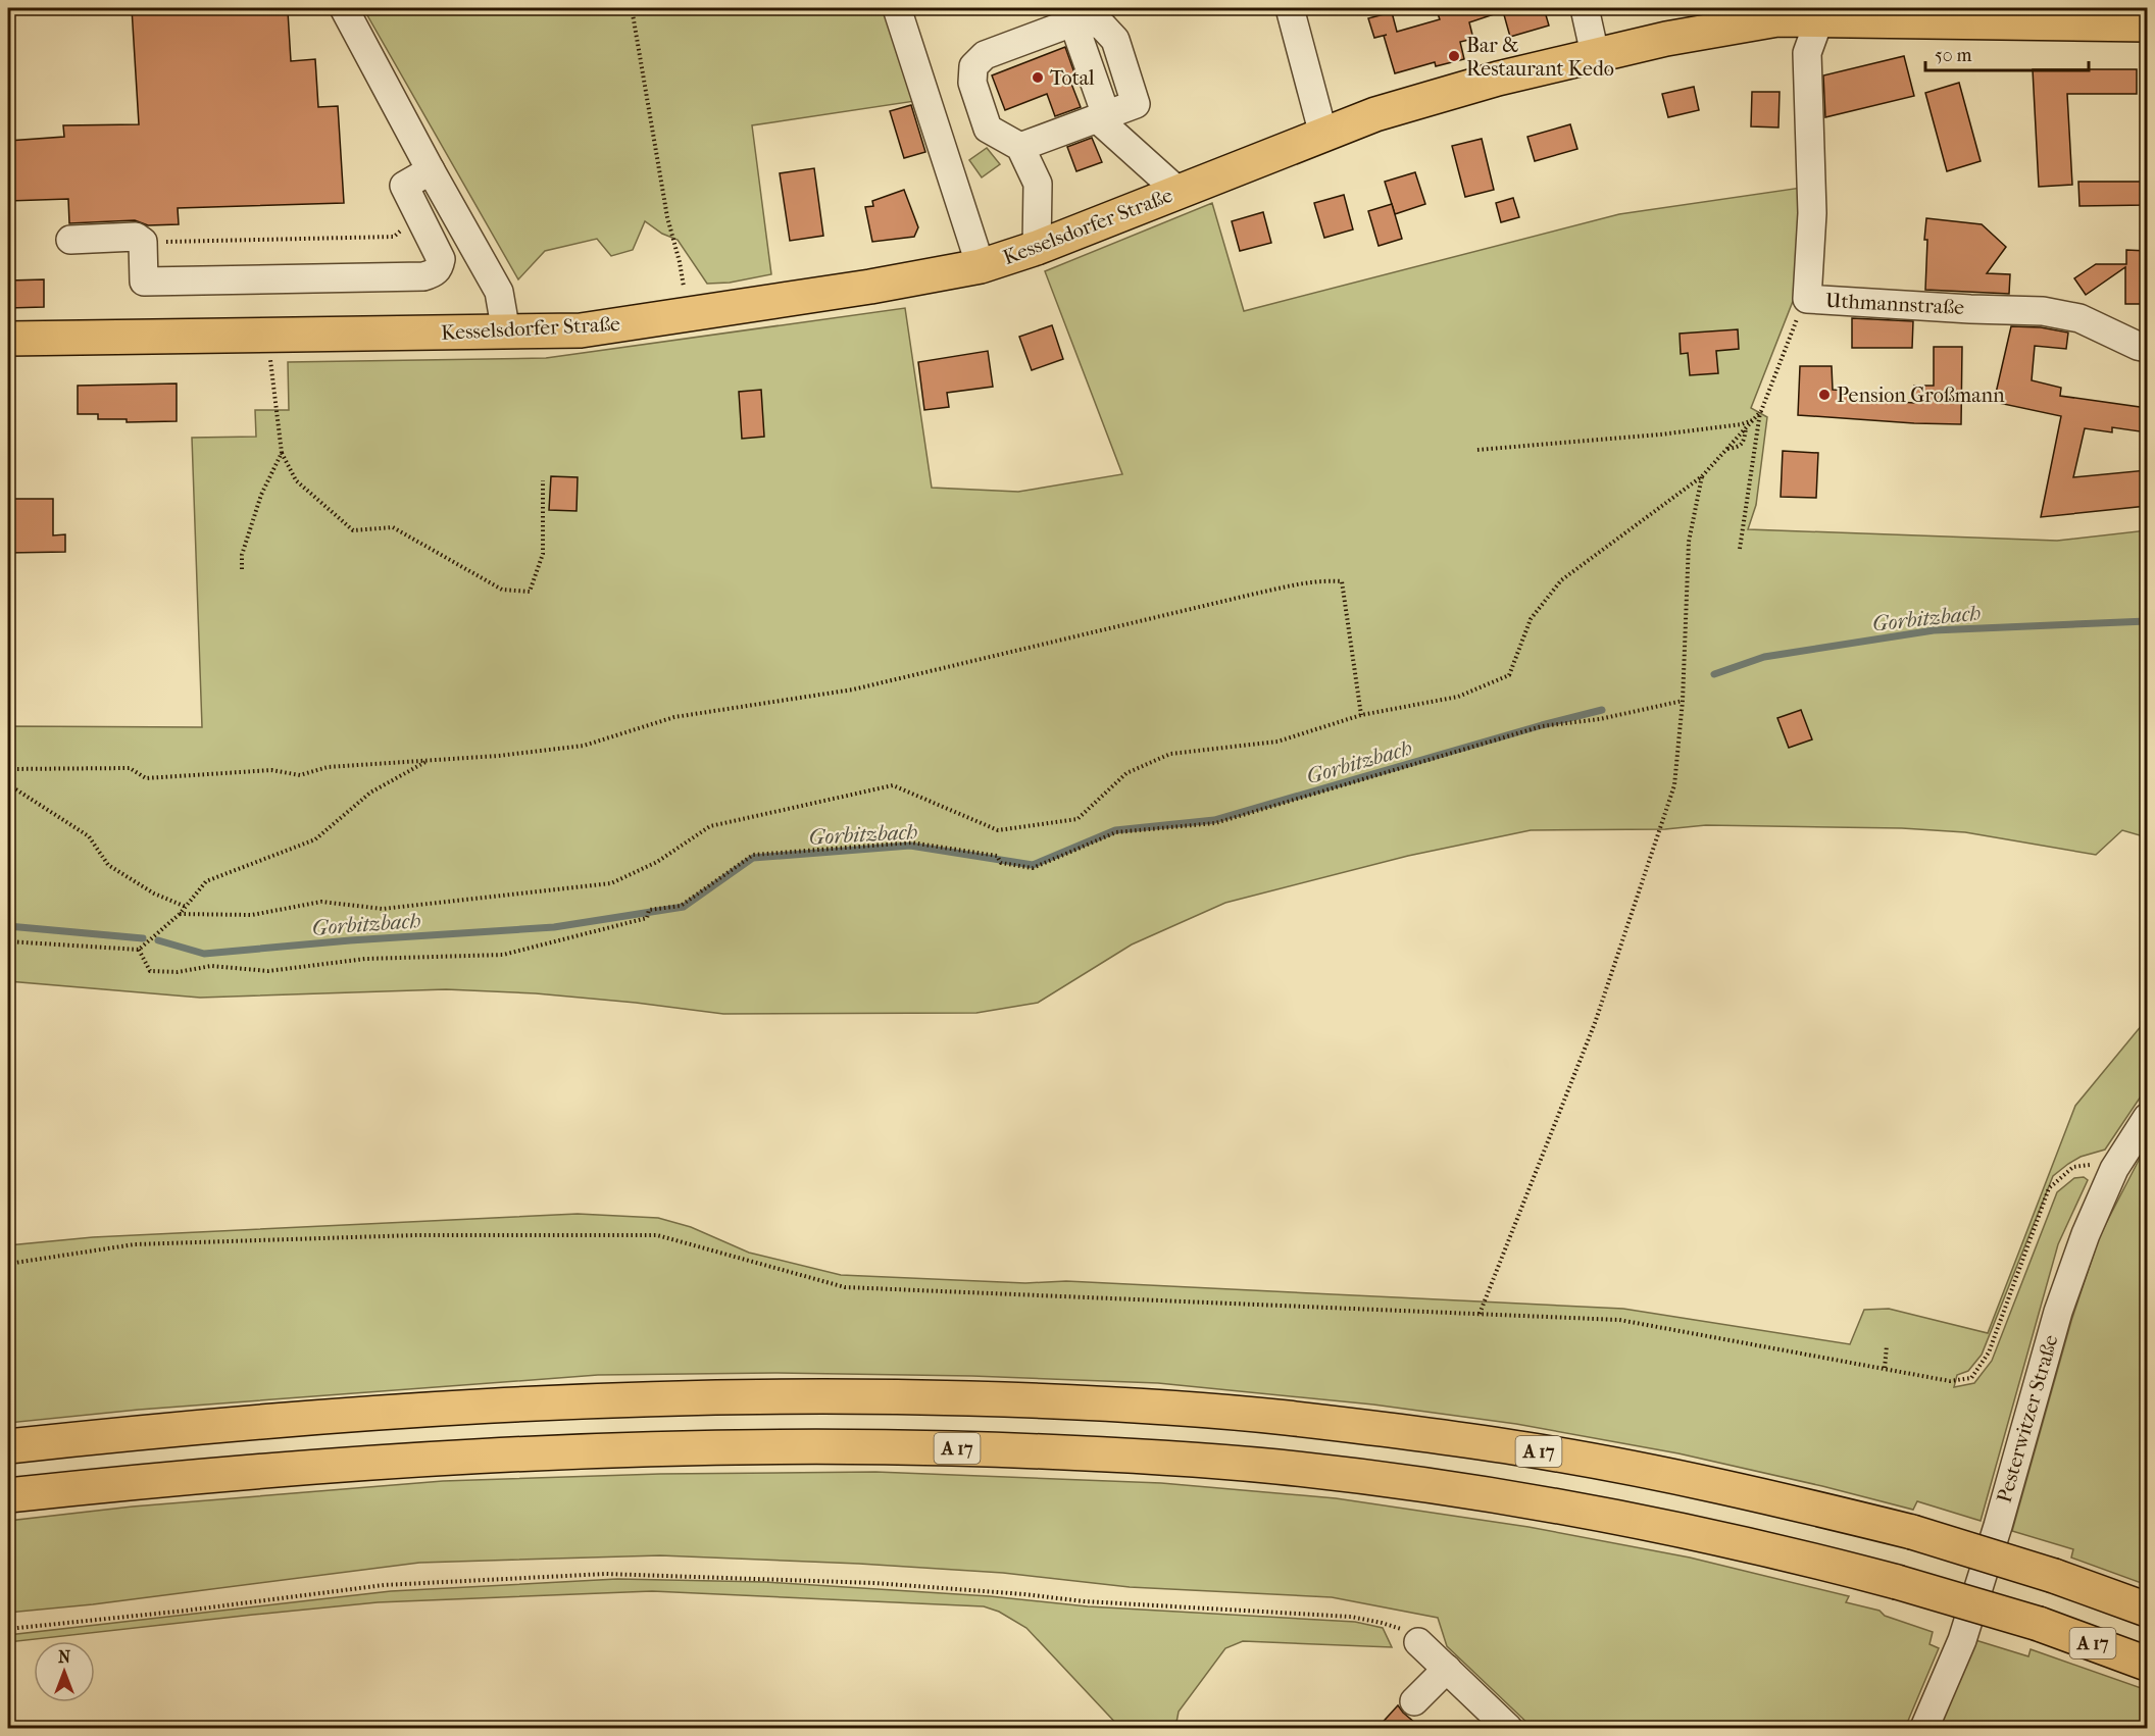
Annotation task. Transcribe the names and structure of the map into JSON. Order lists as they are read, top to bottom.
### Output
{
  "streets": {
    "main road": ["Kesselsdorfer Straße", "A 17"],
    "street": ["Uthmannstraße", "Pesterwitzer Straße"]
  },
  "crossings": [
    ["Kesselsdorfer Straße", "Uthmannstraße"]
  ],
  "water": ["Gorbitzbach"],
  "places": ["Bar & Restaurant Kedo", "Total", "Pension Großmann"],
  "scale_bar": "50 m",
  "north": "top"
}
